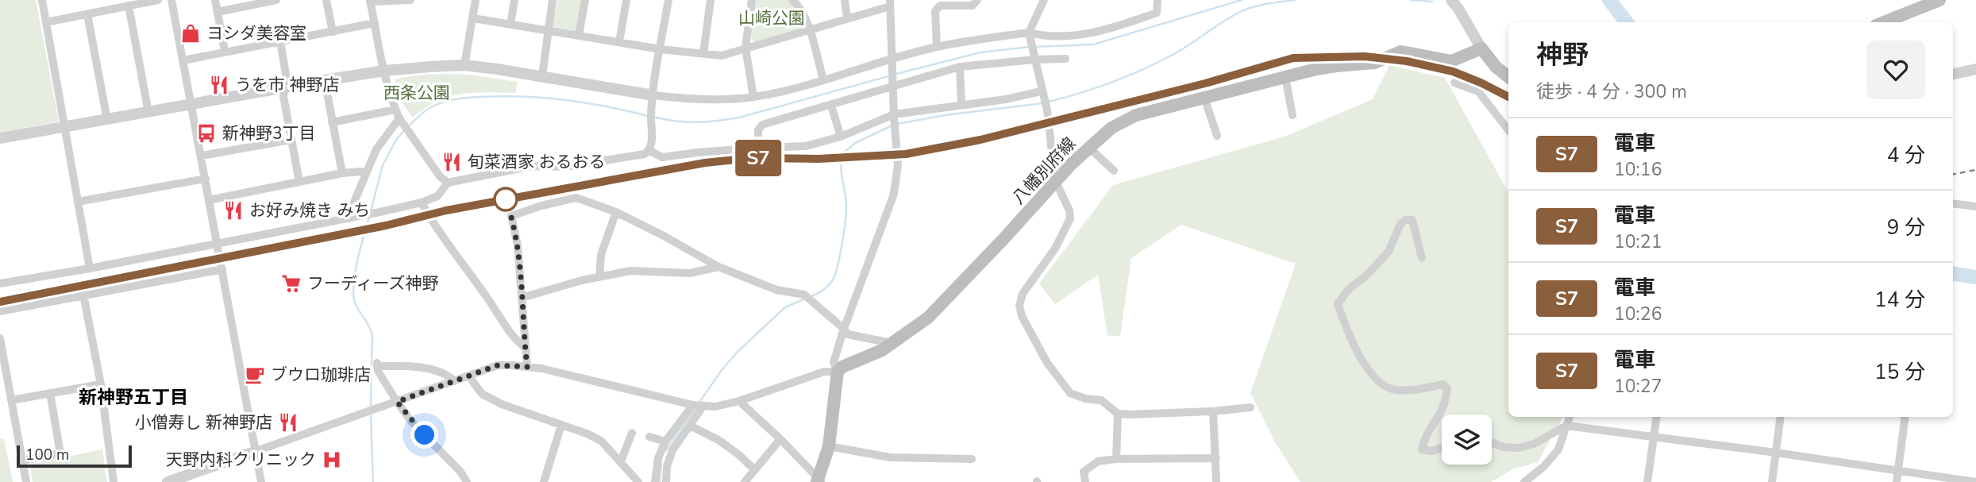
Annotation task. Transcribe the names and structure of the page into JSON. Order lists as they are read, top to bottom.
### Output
{
  "streets": {
    "main road": ["八幡別府線"]
  },
  "districts": ["新神野五丁目"],
  "parks": ["山崎公園", "西条公園"],
  "places": {
    "shop": ["ヨシダ美容室"],
    "restaurant": [
      "うを市 神野店",
      "旬菜酒家 おるおる",
      "お好み焼き みち",
      "小僧寿し 新神野店"
    ],
    "bus stop": ["新神野3丁目"],
    "supermarket": ["フーディーズ神野"],
    "cafe": ["ブウロ珈琲店"],
    "hospital": ["天野内科クリニック"]
  },
  "scale_bar": "100 m",
  "page": {
    "on_map": "S7",
    "heading": ["神野", "徒歩 · 4 分 · 300 m"],
    "list": [
      {
        "mark": "S7",
        "name": "電車",
        "note": "10:16",
        "value": "4 分"
      },
      {
        "mark": "S7",
        "name": "電車",
        "note": "10:21",
        "value": "9 分"
      },
      {
        "mark": "S7",
        "name": "電車",
        "note": "10:26",
        "value": "14 分"
      },
      {
        "mark": "S7",
        "name": "電車",
        "note": "10:27",
        "value": "15 分"
      }
    ],
    "scale": "100 m"
  }
}
